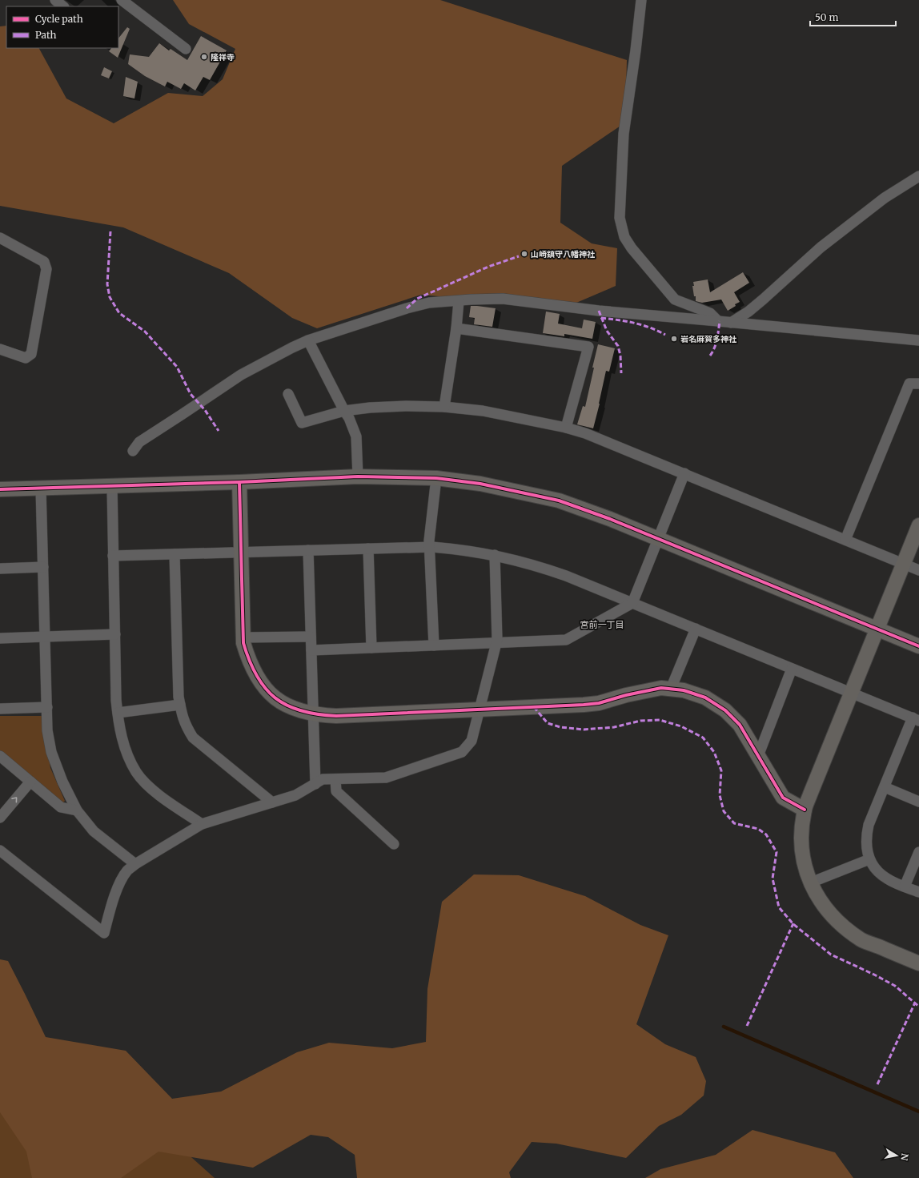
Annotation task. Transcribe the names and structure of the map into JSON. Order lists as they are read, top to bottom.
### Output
{
  "districts": ["宮前一丁目"],
  "places": ["隆祥寺", "山崎鎮守八幡神社", "岩名麻賀多神社"],
  "legend": ["Cycle path", "Path"],
  "scale_bar": "50 m",
  "north": "right"
}
